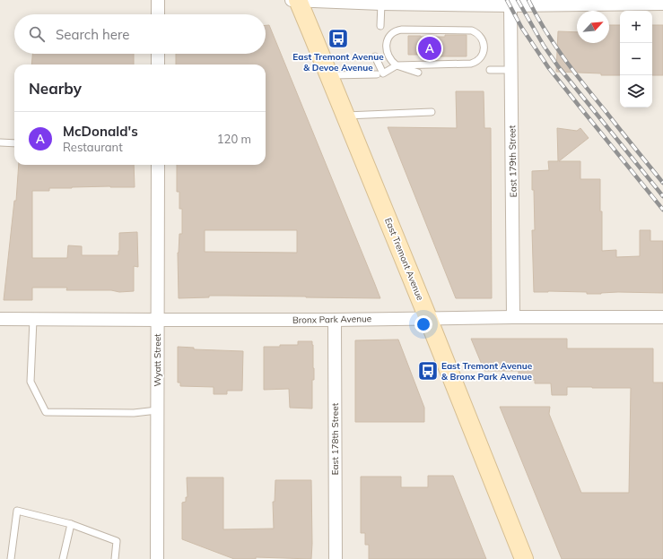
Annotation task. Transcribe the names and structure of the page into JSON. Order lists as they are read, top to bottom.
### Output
{
  "streets": {
    "main road": ["East Tremont Avenue"],
    "street": [
      "East 179th Street",
      "Bronx Park Avenue",
      "Wyatt Street",
      "East 178th Street"
    ]
  },
  "crossings": [
    ["East 179th Street", "Bronx Park Avenue"],
    ["East Tremont Avenue", "Bronx Park Avenue"],
    ["Bronx Park Avenue", "Wyatt Street"],
    ["Bronx Park Avenue", "East 178th Street"]
  ],
  "places": {
    "bus stop": ["East Tremont Avenue & Devoe Avenue", "East Tremont Avenue & Bronx Park Avenue"]
  },
  "north": "top right",
  "page": {
    "map_buttons": ["+", "−"],
    "search": "Search here",
    "pins": "A",
    "heading": "Nearby",
    "list": [
      {
        "mark": "A",
        "name": "McDonald's",
        "note": "Restaurant",
        "value": "120 m"
      }
    ]
  }
}
